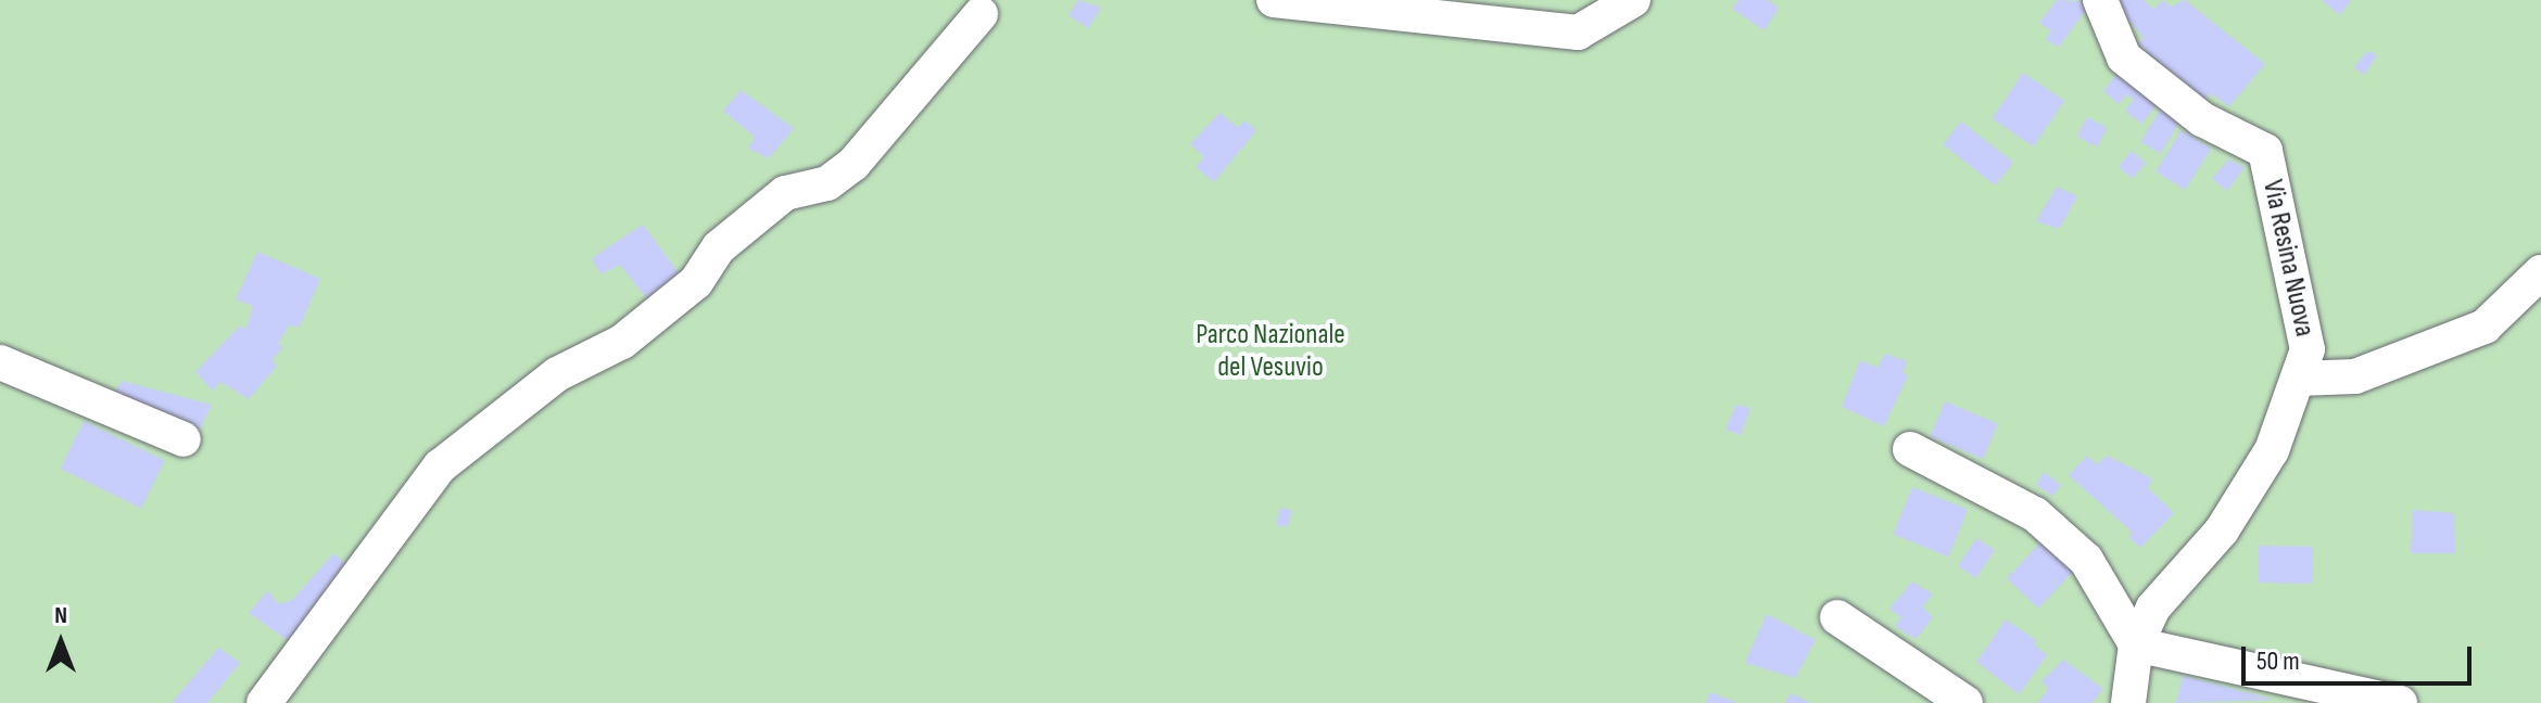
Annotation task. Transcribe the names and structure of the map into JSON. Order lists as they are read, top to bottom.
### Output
{
  "streets": {
    "street": ["Via Resina Nuova"]
  },
  "parks": ["Parco Nazionale del Vesuvio"],
  "scale_bar": "50 m",
  "north": "top"
}
